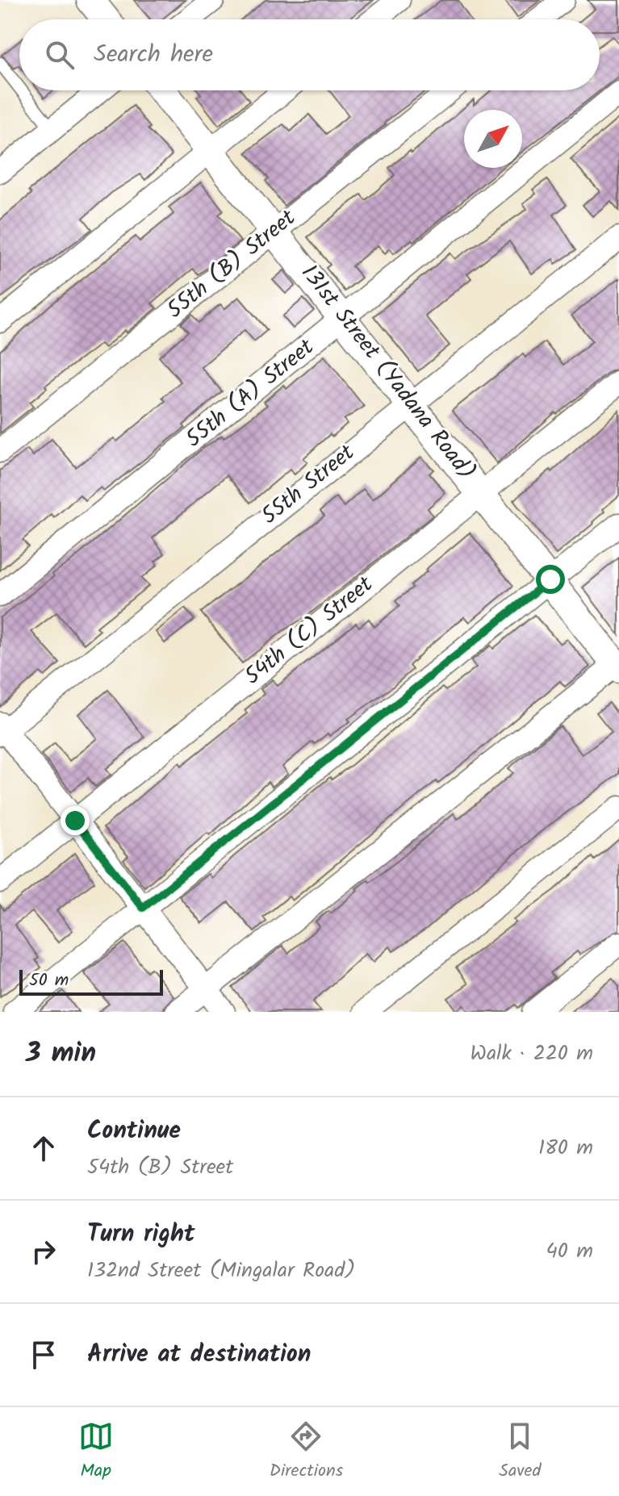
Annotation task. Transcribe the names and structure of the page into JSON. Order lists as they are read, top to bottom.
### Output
{
  "streets": {
    "street": [
      "55th (B) Street",
      "131st Street (Yadana Road)",
      "55th (A) Street",
      "55th Street",
      "54th (C) Street"
    ]
  },
  "crossings": [
    ["55th (B) Street", "131st Street (Yadana Road)"],
    ["131st Street (Yadana Road)", "55th (A) Street"],
    ["131st Street (Yadana Road)", "55th Street"],
    ["131st Street (Yadana Road)", "54th (C) Street"]
  ],
  "scale_bar": "50 m",
  "north": "top right",
  "page": {
    "search": "Search here",
    "scale": "50 m",
    "heading": ["3 min", "Walk · 220 m"],
    "list": [
      ["Continue", "54th (B) Street", "180 m"],
      ["Turn right", "132nd Street (Mingalar Road)", "40 m"],
      "Arrive at destination"
    ],
    "nav": ["Map", "Directions", "Saved"]
  }
}
